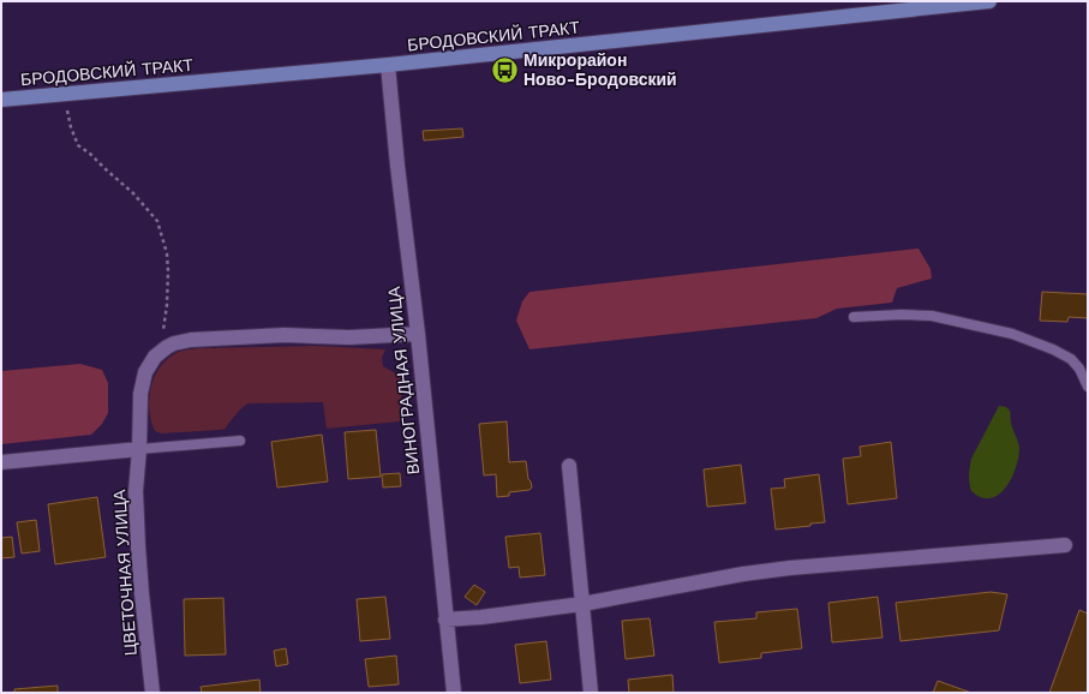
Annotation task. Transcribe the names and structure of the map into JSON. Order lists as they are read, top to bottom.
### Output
{
  "streets": {
    "main road": ["БРОДОВСКИЙ ТРАКТ"],
    "street": ["ВИНОГРАДНАЯ УЛИЦА", "ЦВЕТОЧНАЯ УЛИЦА"]
  },
  "crossings": [
    ["БРОДОВСКИЙ ТРАКТ", "ВИНОГРАДНАЯ УЛИЦА"]
  ],
  "places": {
    "bus stop": ["Микрорайон Ново-Бродовский"]
  }
}
